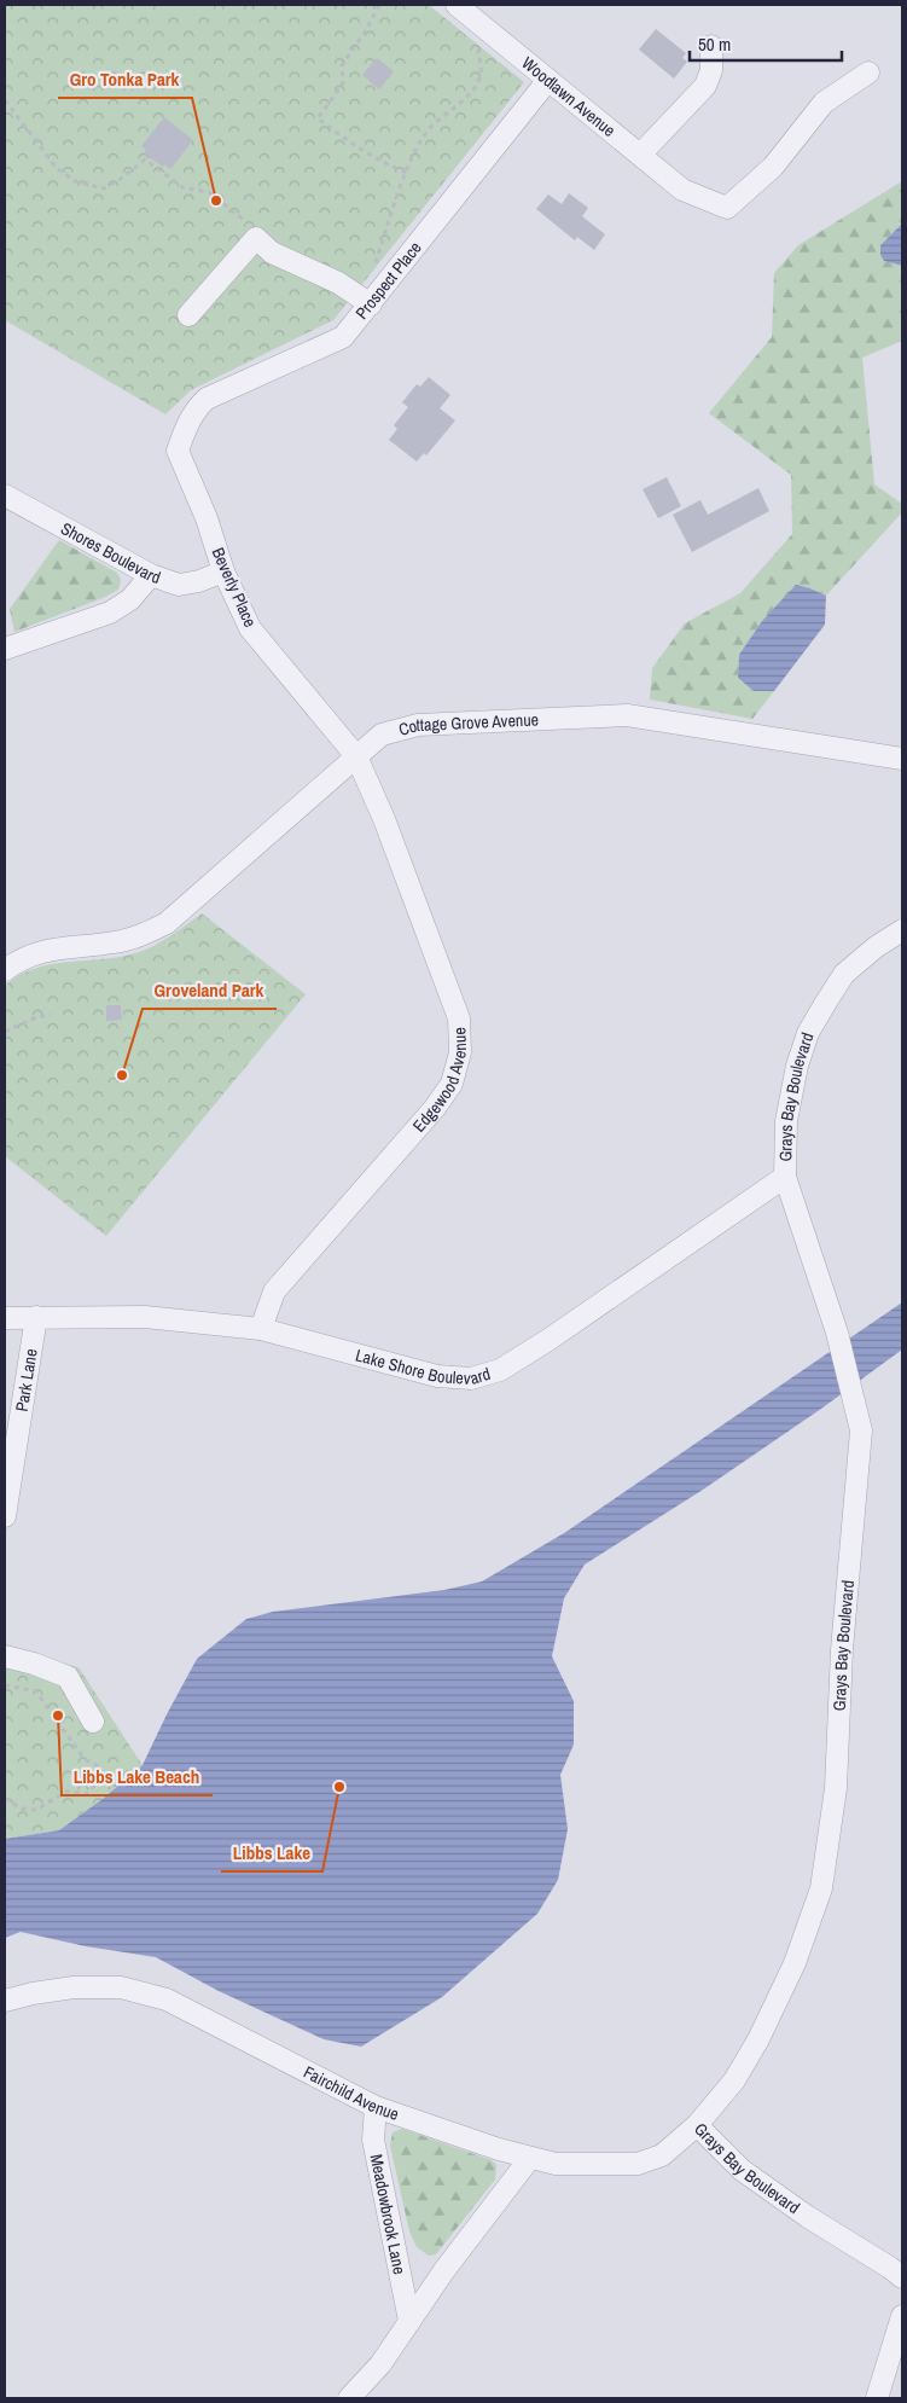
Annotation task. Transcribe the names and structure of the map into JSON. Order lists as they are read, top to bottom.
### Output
{
  "streets": {
    "street": [
      "Woodlawn Avenue",
      "Prospect Place",
      "Shores Boulevard",
      "Beverly Place",
      "Cottage Grove Avenue",
      "Edgewood Avenue",
      "Grays Bay Boulevard",
      "Lake Shore Boulevard",
      "Park Lane",
      "Fairchild Avenue",
      "Meadowbrook Lane"
    ]
  },
  "crossings": [
    ["Woodlawn Avenue", "Prospect Place"],
    ["Prospect Place", "Beverly Place"],
    ["Shores Boulevard", "Beverly Place"],
    ["Beverly Place", "Cottage Grove Avenue"],
    ["Beverly Place", "Edgewood Avenue"],
    ["Cottage Grove Avenue", "Edgewood Avenue"],
    ["Edgewood Avenue", "Lake Shore Boulevard"],
    ["Grays Bay Boulevard", "Lake Shore Boulevard"],
    ["Grays Bay Boulevard", "Fairchild Avenue"],
    ["Lake Shore Boulevard", "Park Lane"],
    ["Fairchild Avenue", "Meadowbrook Lane"]
  ],
  "places": [
    "Gro Tonka Park",
    "Groveland Park",
    "Libbs Lake Beach",
    "Libbs Lake"
  ],
  "scale_bar": "50 m"
}
